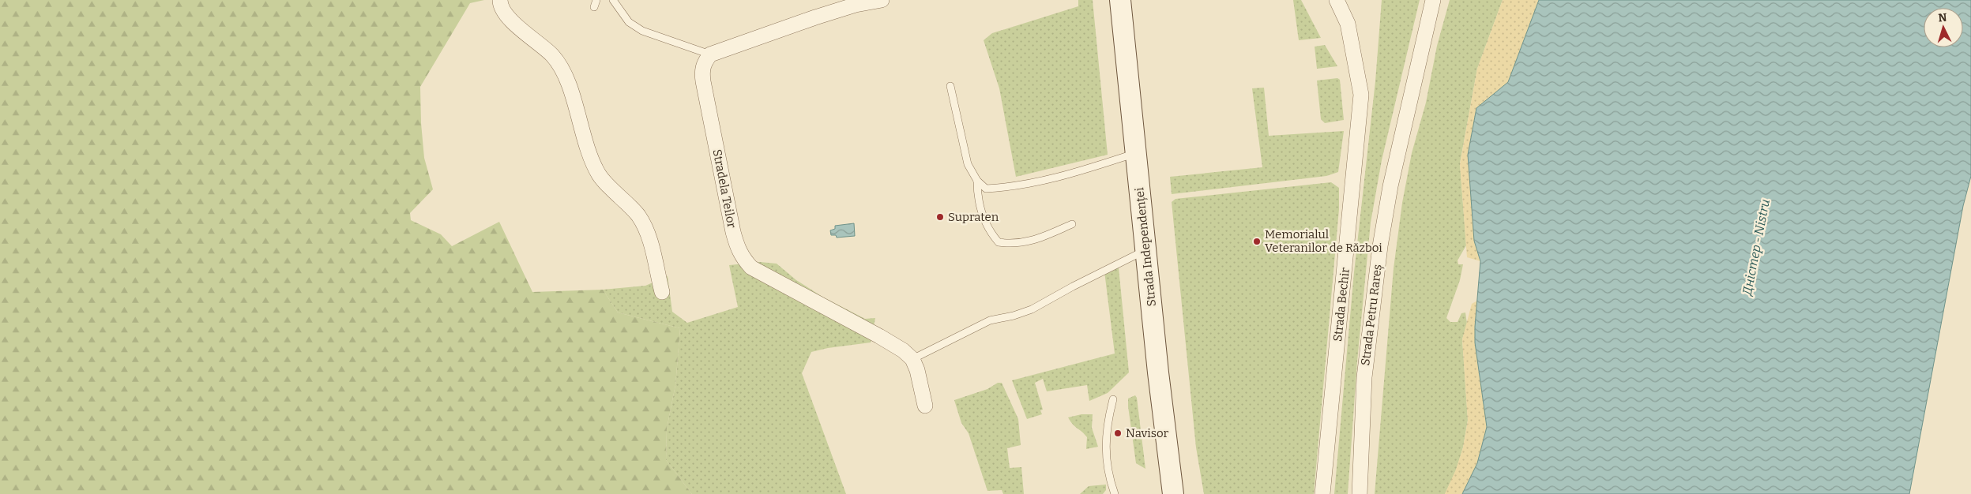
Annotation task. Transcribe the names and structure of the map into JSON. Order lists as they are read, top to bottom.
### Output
{
  "streets": {
    "main road": ["Strada Independenței"],
    "street": ["Stradela Teilor", "Strada Bechir", "Strada Petru Rareș"]
  },
  "water": ["Дністер - Nistru"],
  "places": ["Supraten", "Memorialul Veteranilor de Război", "Navisor"],
  "north": "top"
}
